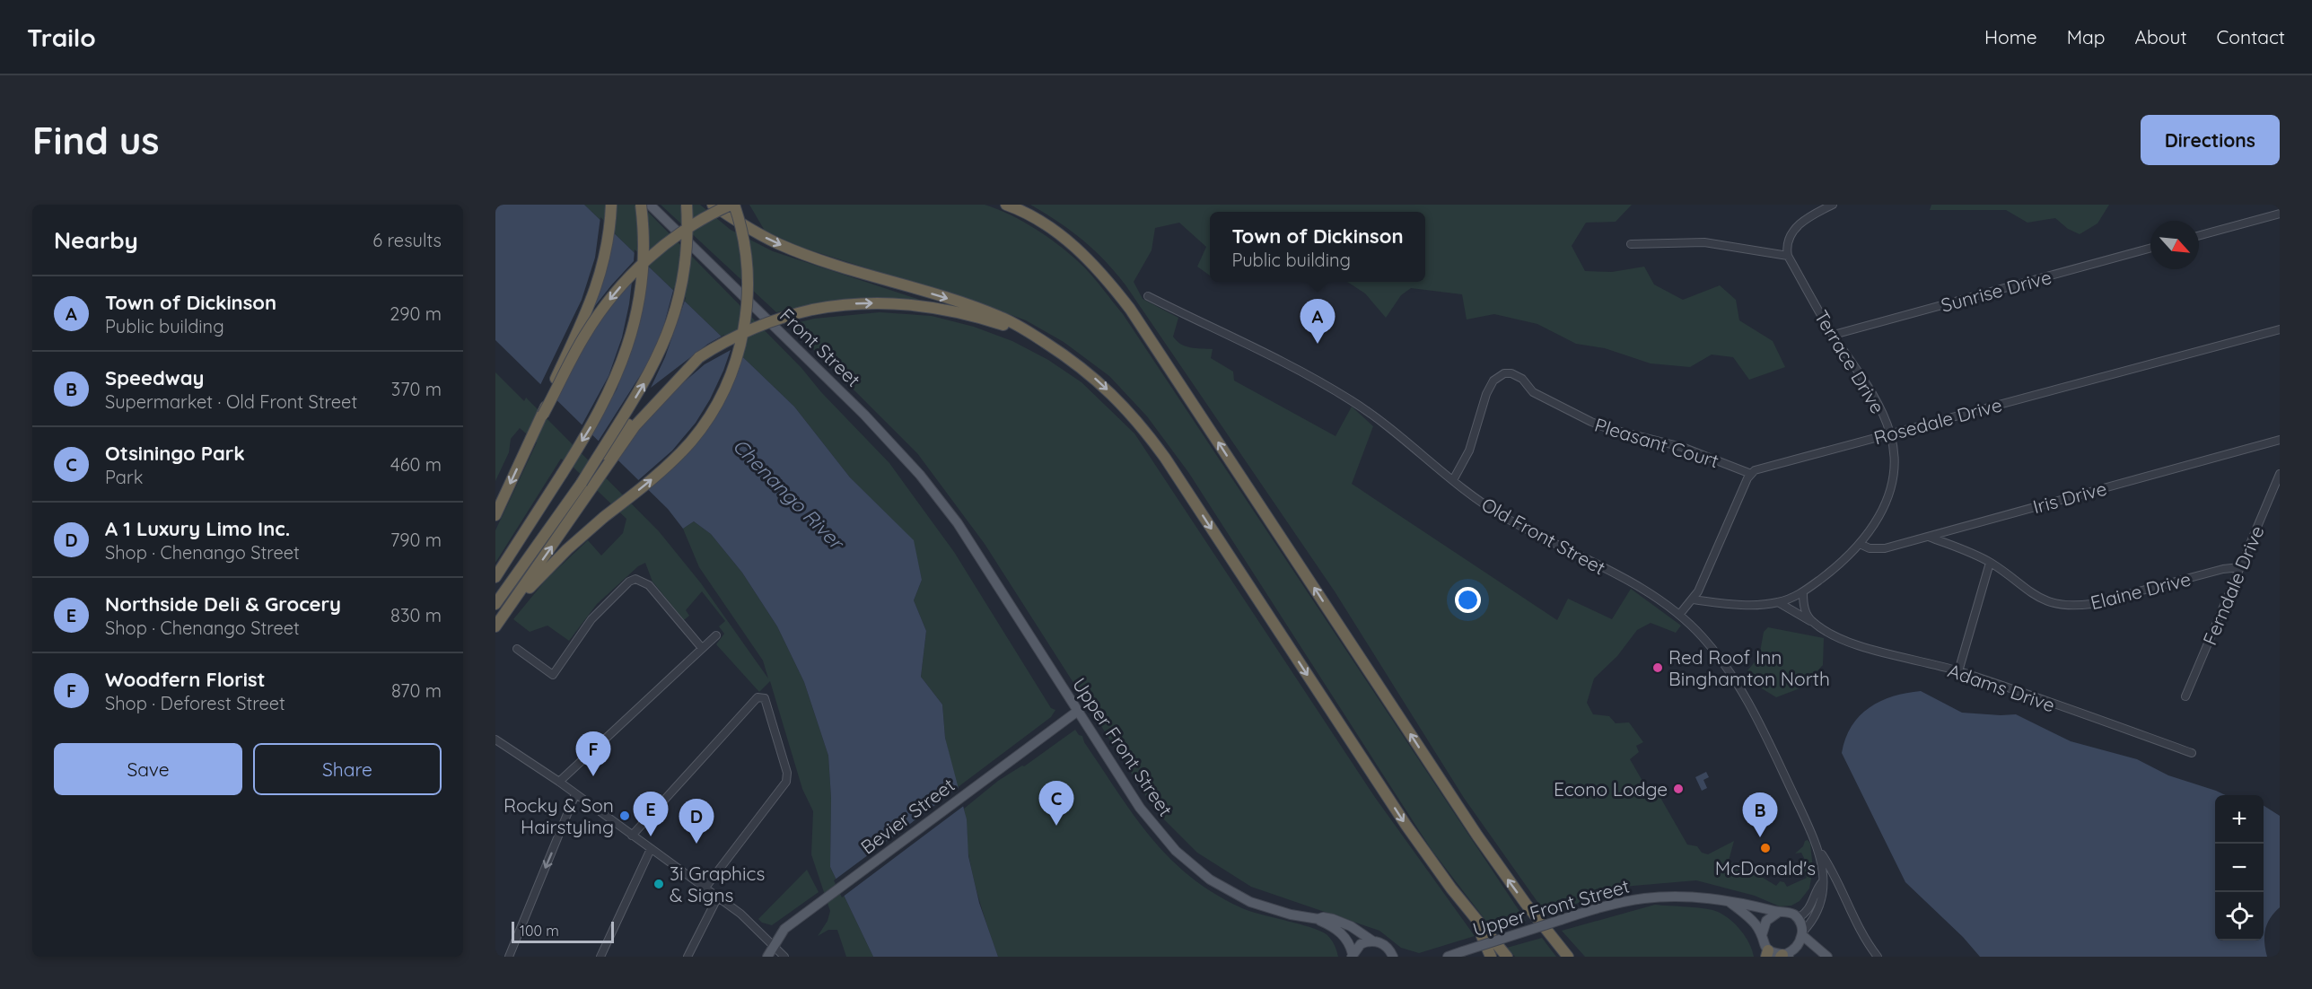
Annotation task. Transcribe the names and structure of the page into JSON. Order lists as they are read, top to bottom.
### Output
{
  "streets": {
    "main road": ["Front Street", "Upper Front Street", "Bevier Street"],
    "street": [
      "Sunrise Drive",
      "Terrace Drive",
      "Rosedale Drive",
      "Pleasant Court",
      "Iris Drive",
      "Old Front Street",
      "Ferndale Drive",
      "Elaine Drive",
      "Adams Drive"
    ]
  },
  "crossings": [
    ["Sunrise Drive", "Terrace Drive"],
    ["Front Street", "Upper Front Street"],
    ["Terrace Drive", "Rosedale Drive"],
    ["Terrace Drive", "Iris Drive"],
    ["Terrace Drive", "Adams Drive"],
    ["Rosedale Drive", "Pleasant Court"],
    ["Pleasant Court", "Old Front Street"],
    ["Iris Drive", "Elaine Drive"],
    ["Old Front Street", "Upper Front Street"],
    ["Ferndale Drive", "Elaine Drive"],
    ["Upper Front Street", "Bevier Street"]
  ],
  "water": ["Chenango River"],
  "places": [
    "Red Roof Inn Binghamton North",
    "Econo Lodge",
    "Rocky & Son Hairstyling",
    "McDonald's",
    "3i Graphics & Signs"
  ],
  "scale_bar": "100 m",
  "north": "bottom right",
  "page": {
    "header": "Trailo",
    "nav": [
      "Home",
      "Map",
      "About",
      "Contact"
    ],
    "buttons": [
      "Directions",
      ["Save", "Share"]
    ],
    "title": "Find us",
    "heading": ["Nearby", "6 results"],
    "popup": ["Town of Dickinson", "Public building"],
    "list": [
      {
        "mark": "A",
        "name": "Town of Dickinson",
        "note": "Public building",
        "value": "290 m"
      },
      {
        "mark": "B",
        "name": "Speedway",
        "note": "Supermarket · Old Front Street",
        "value": "370 m"
      },
      {
        "mark": "C",
        "name": "Otsiningo Park",
        "note": "Park",
        "value": "460 m"
      },
      {
        "mark": "D",
        "name": "A 1 Luxury Limo Inc.",
        "note": "Shop · Chenango Street",
        "value": "790 m"
      },
      {
        "mark": "E",
        "name": "Northside Deli & Grocery",
        "note": "Shop · Chenango Street",
        "value": "830 m"
      },
      {
        "mark": "F",
        "name": "Woodfern Florist",
        "note": "Shop · Deforest Street",
        "value": "870 m"
      }
    ],
    "pins": [
      "A",
      "F",
      "C",
      "E",
      "B",
      "D"
    ],
    "map_buttons": ["+", "−"],
    "scale": "100 m"
  }
}
